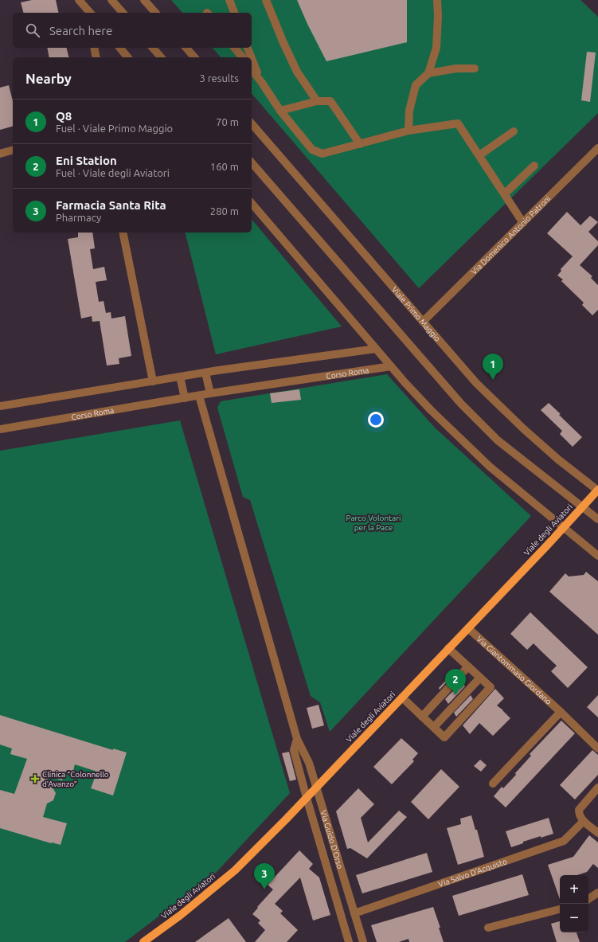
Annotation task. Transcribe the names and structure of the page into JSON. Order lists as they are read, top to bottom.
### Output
{
  "streets": {
    "main road": ["Viale degli Aviatori"],
    "street": [
      "Via Domenico Antonio Patroni",
      "Viale Primo Maggio",
      "Corso Roma",
      "Via Giantommaso Giordano",
      "Via Guido D'Orso",
      "Via Salvo D'Acquisto"
    ]
  },
  "crossings": [
    ["Via Domenico Antonio Patroni", "Viale Primo Maggio"],
    ["Viale Primo Maggio", "Viale degli Aviatori"],
    ["Viale degli Aviatori", "Via Giantommaso Giordano"],
    ["Viale degli Aviatori", "Via Guido D'Orso"],
    ["Via Guido D'Orso", "Via Salvo D'Acquisto"]
  ],
  "parks": ["Parco Volontari per la Pace"],
  "places": {
    "health": ["Clinica \"Colonnello d'Avanzo\""]
  },
  "page": {
    "search": "Search here",
    "heading": ["Nearby", "3 results"],
    "list": [
      {
        "mark": "1",
        "name": "Q8",
        "note": "Fuel · Viale Primo Maggio",
        "value": "70 m"
      },
      {
        "mark": "2",
        "name": "Eni Station",
        "note": "Fuel · Viale degli Aviatori",
        "value": "160 m"
      },
      {
        "mark": "3",
        "name": "Farmacia Santa Rita",
        "note": "Pharmacy",
        "value": "280 m"
      }
    ],
    "pins": ["1", "2", "3"],
    "map_buttons": ["+", "−"]
  }
}
